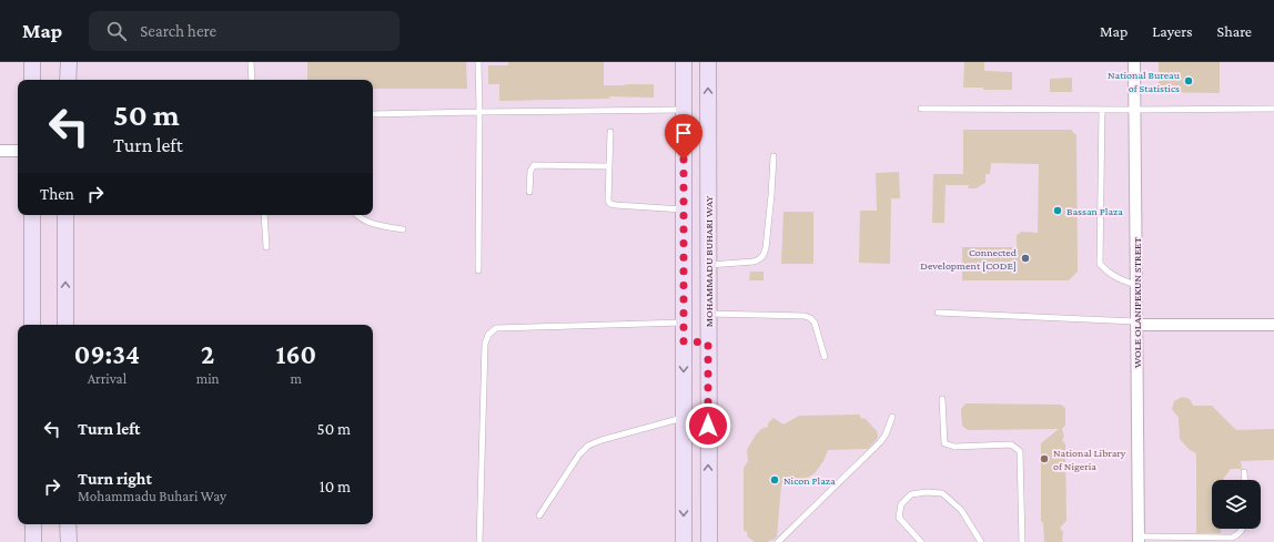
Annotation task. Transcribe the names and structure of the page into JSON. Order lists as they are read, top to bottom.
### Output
{
  "streets": {
    "main road": ["MOHAMMADU BUHARI WAY"],
    "street": ["WOLE OLANIPEKUN STREET"]
  },
  "places": [
    "National Bureau of Statistics",
    "Bassan Plaza",
    "Connected Development [CODE]",
    "National Library of Nigeria",
    "Nicon Plaza"
  ],
  "page": {
    "header": "Map",
    "search": "Search here",
    "nav": ["Map", "Layers", "Share"],
    "turn": ["50 m", "Turn left"],
    "then": "Then",
    "eta": [
      "09:34",
      "Arrival",
      "2",
      "min",
      "160",
      "m"
    ],
    "list": [
      {
        "name": "Turn left",
        "value": "50 m"
      },
      {
        "name": "Turn right",
        "note": "Mohammadu Buhari Way",
        "value": "10 m"
      }
    ]
  }
}
